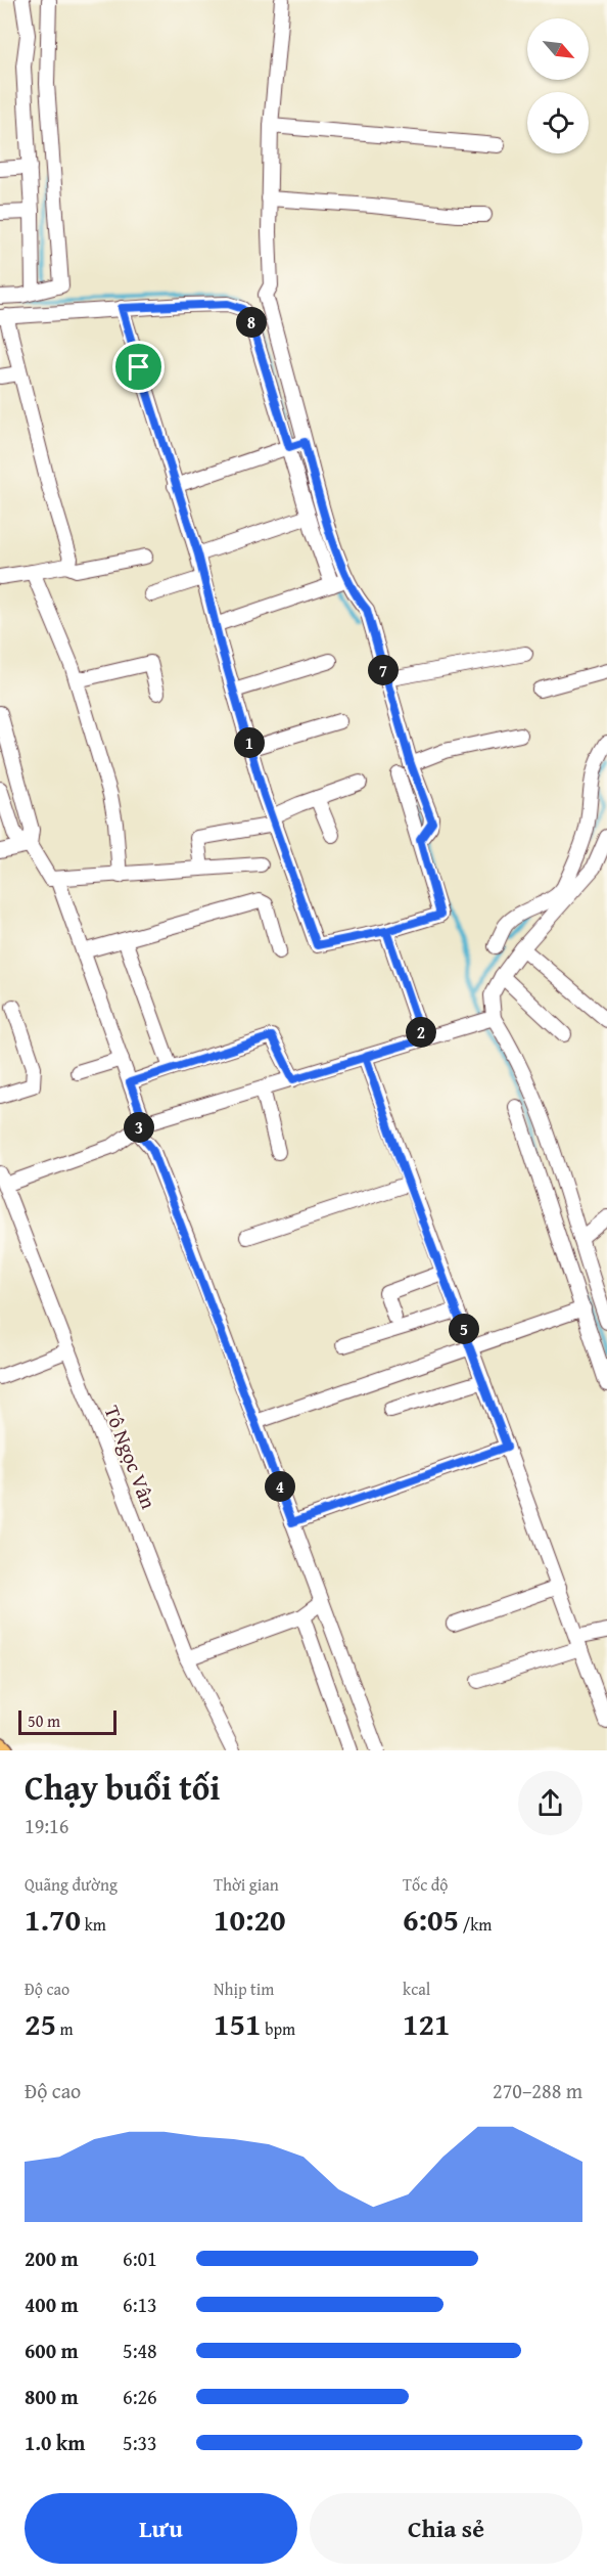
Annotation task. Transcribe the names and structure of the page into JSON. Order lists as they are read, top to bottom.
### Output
{
  "streets": {
    "street": ["Tô Ngọc Vân"]
  },
  "scale_bar": "50 m",
  "north": "bottom right",
  "page": {
    "pins": [
      "8",
      "7",
      "1",
      "2",
      "3",
      "5",
      "4"
    ],
    "scale": "50 m",
    "heading": ["Chạy buổi tối", "19:16"],
    "stats": [
      ["Quãng đường", "1.70 km"],
      ["Thời gian", "10:20"],
      ["Tốc độ", "6:05 /km"],
      ["Độ cao", "25 m"],
      ["Nhịp tim", "151 bpm"],
      ["kcal", "121"]
    ],
    "chart": ["Độ cao", "270–288 m"],
    "list": [
      {
        "name": "200 m",
        "note": "6:01"
      },
      {
        "name": "400 m",
        "note": "6:13"
      },
      {
        "name": "600 m",
        "note": "5:48"
      },
      {
        "name": "800 m",
        "note": "6:26"
      },
      {
        "name": "1.0 km",
        "note": "5:33"
      }
    ],
    "buttons": ["Lưu", "Chia sẻ"]
  }
}
